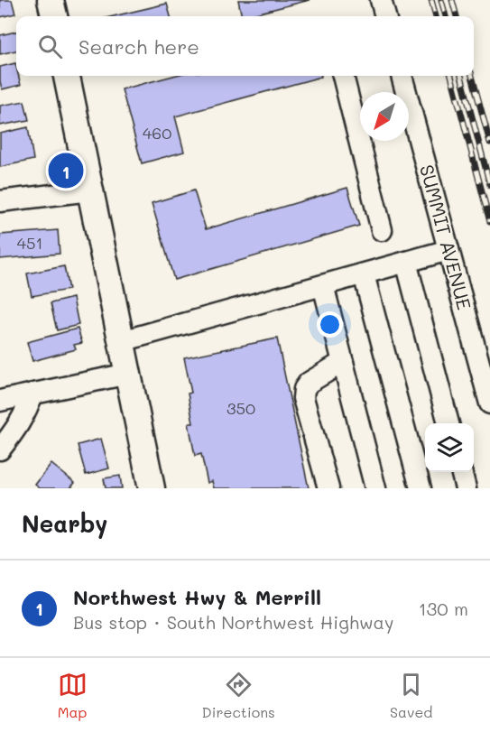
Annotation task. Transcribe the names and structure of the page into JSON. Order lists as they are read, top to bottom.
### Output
{
  "streets": {
    "street": ["SUMMIT AVENUE"]
  },
  "house_numbers": ["460", "451", "350"],
  "north": "bottom left",
  "page": {
    "search": "Search here",
    "pins": "1",
    "heading": "Nearby",
    "list": [
      {
        "mark": "1",
        "name": "Northwest Hwy & Merrill",
        "note": "Bus stop · South Northwest Highway",
        "value": "130 m"
      }
    ],
    "nav": ["Map", "Directions", "Saved"]
  }
}
